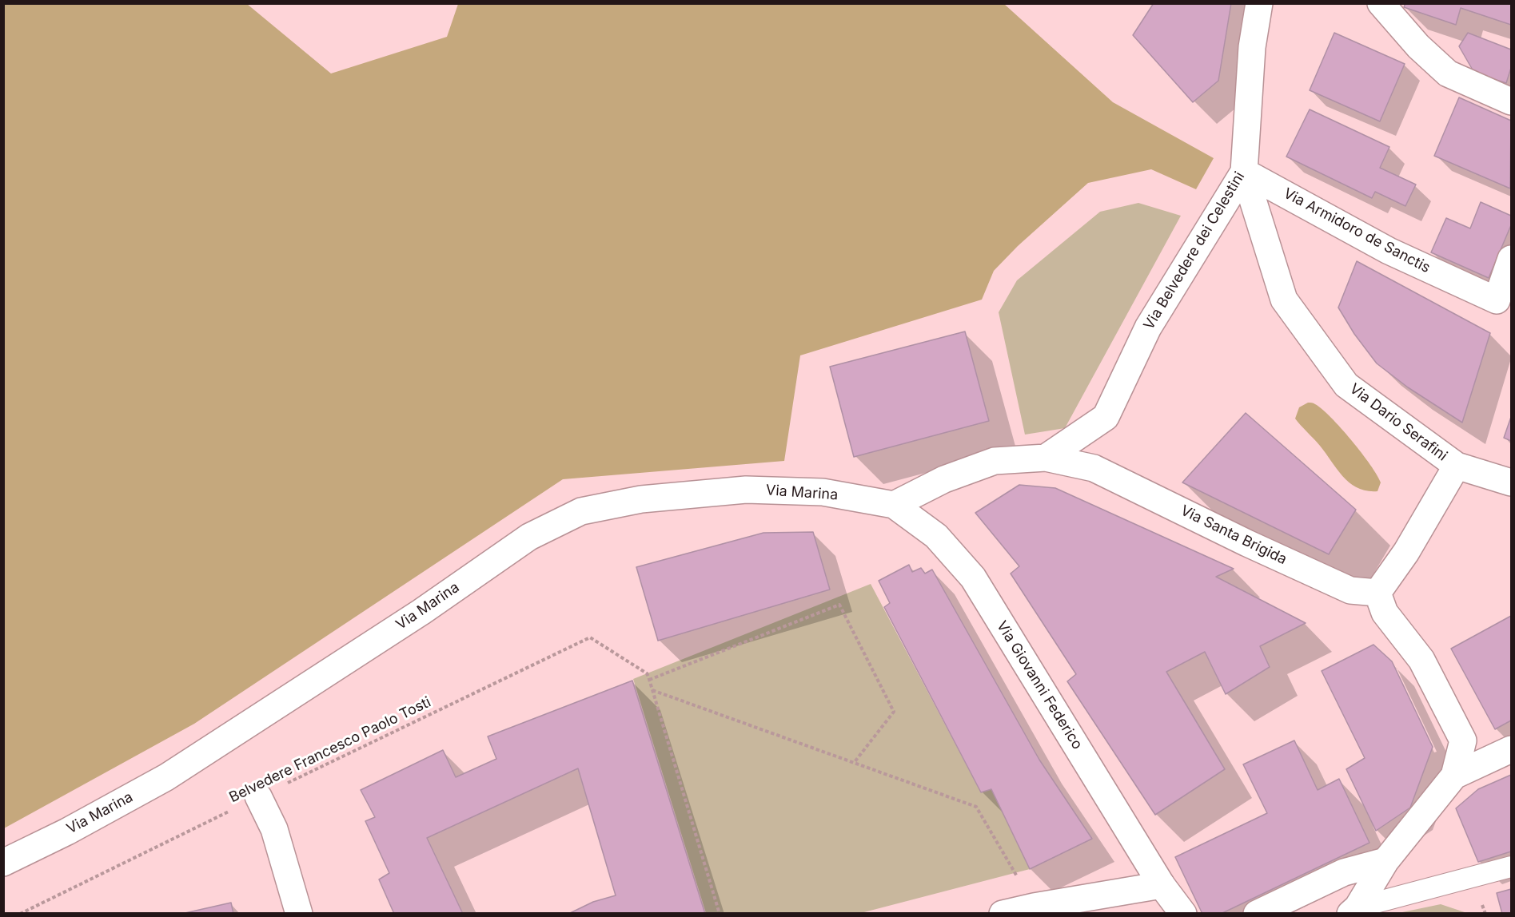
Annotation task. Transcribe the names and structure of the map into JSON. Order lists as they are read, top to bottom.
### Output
{
  "streets": {
    "street": [
      "Via Armidoro de Sanctis",
      "Via Belvedere dei Celestini",
      "Via Dario Serafini",
      "Via Marina",
      "Via Santa Brigida",
      "Via Giovanni Federico"
    ],
    "path": ["Belvedere Francesco Paolo Tosti"]
  },
  "crossings": [
    ["Via Armidoro de Sanctis", "Via Belvedere dei Celestini"],
    ["Via Armidoro de Sanctis", "Via Dario Serafini"],
    ["Via Belvedere dei Celestini", "Via Dario Serafini"],
    ["Via Belvedere dei Celestini", "Via Santa Brigida"],
    ["Via Marina", "Via Santa Brigida"],
    ["Via Marina", "Via Giovanni Federico"],
    ["Via Santa Brigida", "Via Giovanni Federico"]
  ]
}
